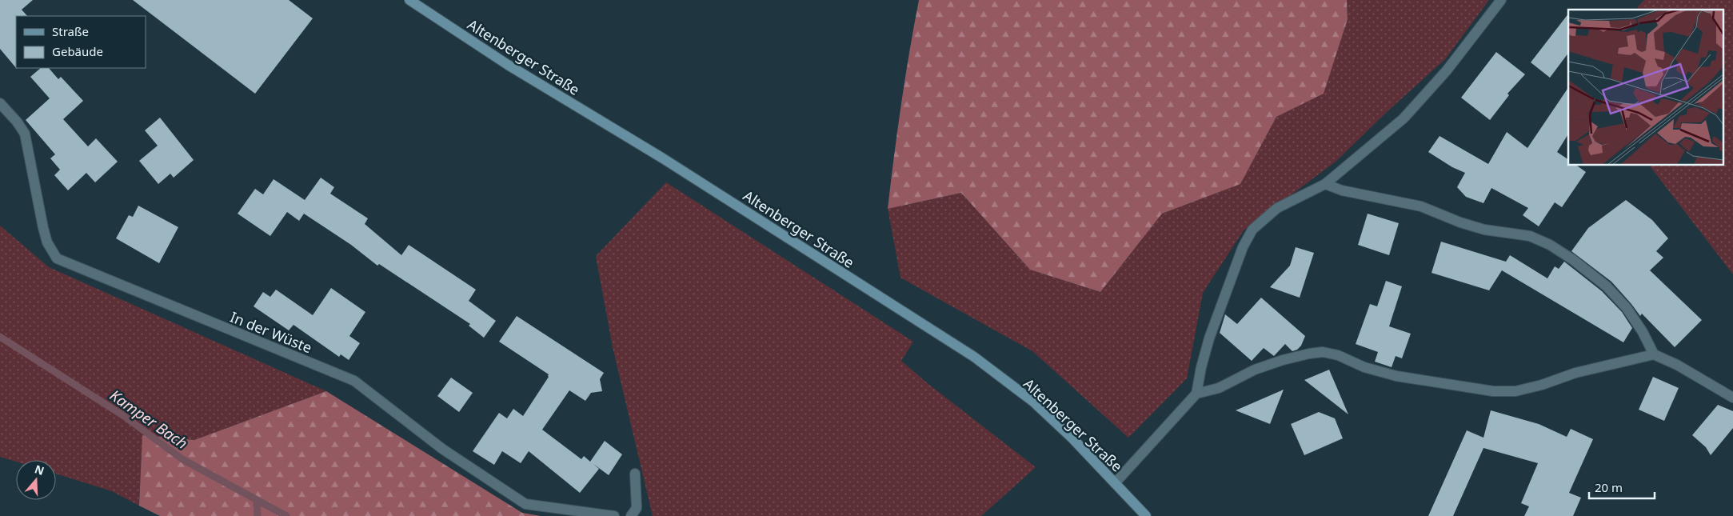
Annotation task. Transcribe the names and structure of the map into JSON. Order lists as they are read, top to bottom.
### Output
{
  "streets": {
    "main road": ["Altenberger Straße"],
    "street": ["In der Wüste"]
  },
  "water": ["Kamper Bach"],
  "legend": ["Straße", "Gebäude"],
  "scale_bar": "20 m",
  "north": "top"
}
